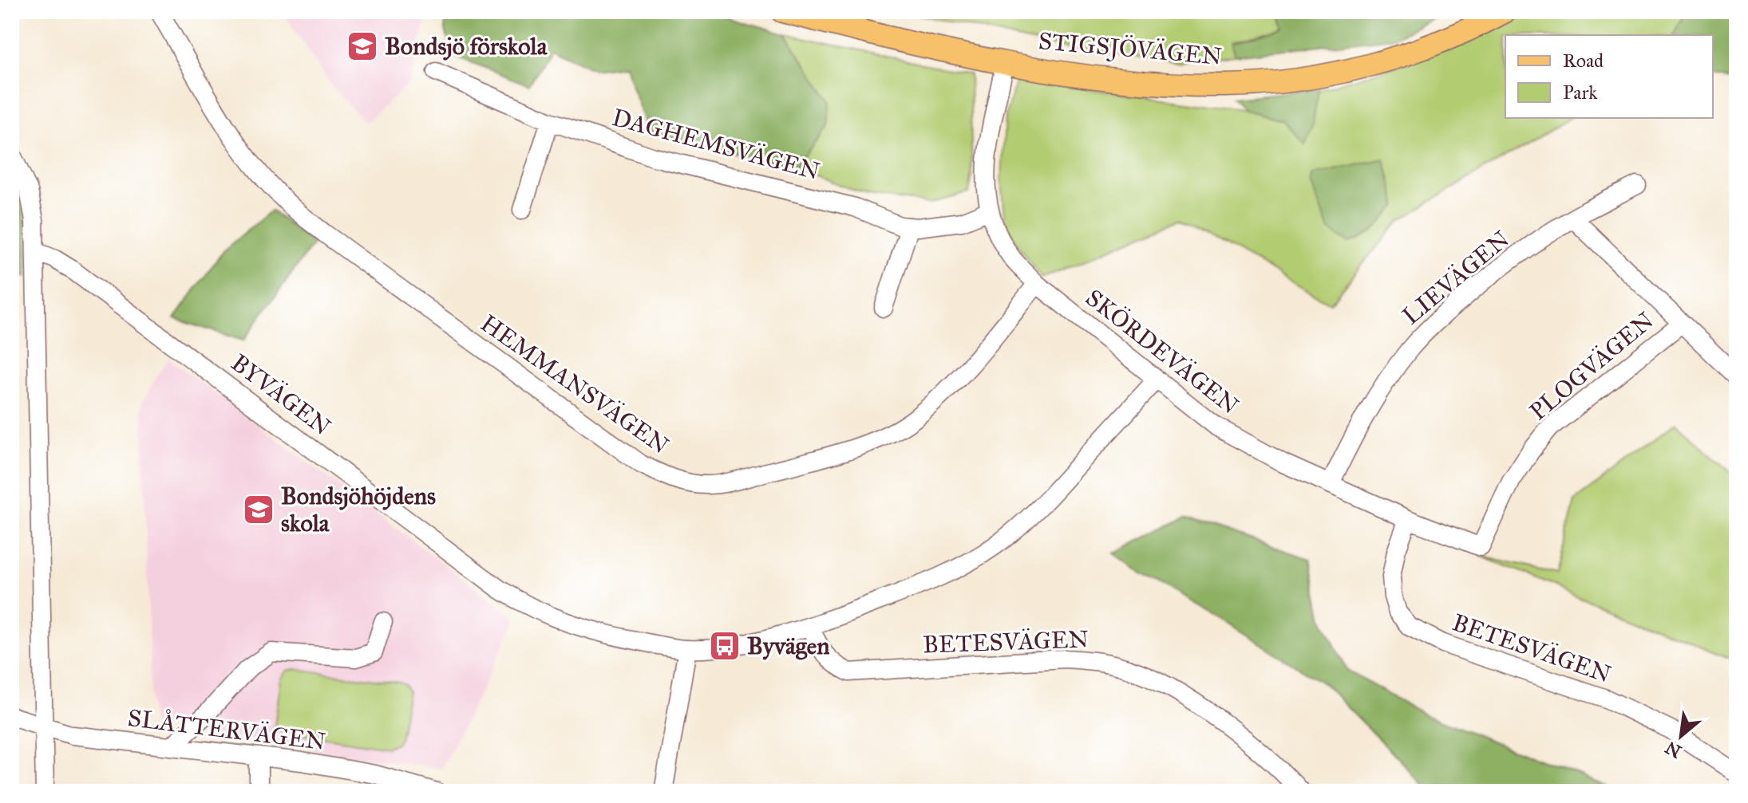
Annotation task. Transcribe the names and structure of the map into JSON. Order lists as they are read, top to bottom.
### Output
{
  "streets": {
    "main road": ["STIGSJÖVÄGEN"],
    "street": [
      "DAGHEMSVÄGEN",
      "LIEVÄGEN",
      "SKÖRDEVÄGEN",
      "PLOGVÄGEN",
      "HEMMANSVÄGEN",
      "BYVÄGEN",
      "BETESVÄGEN",
      "SLÅTTERVÄGEN"
    ]
  },
  "crossings": [
    ["STIGSJÖVÄGEN", "SKÖRDEVÄGEN"],
    ["DAGHEMSVÄGEN", "SKÖRDEVÄGEN"],
    ["LIEVÄGEN", "SKÖRDEVÄGEN"],
    ["SKÖRDEVÄGEN", "PLOGVÄGEN"],
    ["SKÖRDEVÄGEN", "HEMMANSVÄGEN"],
    ["SKÖRDEVÄGEN", "BYVÄGEN"],
    ["SKÖRDEVÄGEN", "BETESVÄGEN"],
    ["BYVÄGEN", "BETESVÄGEN"]
  ],
  "places": {
    "school or university": ["Bondsjö förskola", "Bondsjöhöjdens skola"],
    "bus stop": ["Byvägen"]
  },
  "legend": ["Road", "Park"],
  "north": "bottom left"
}
